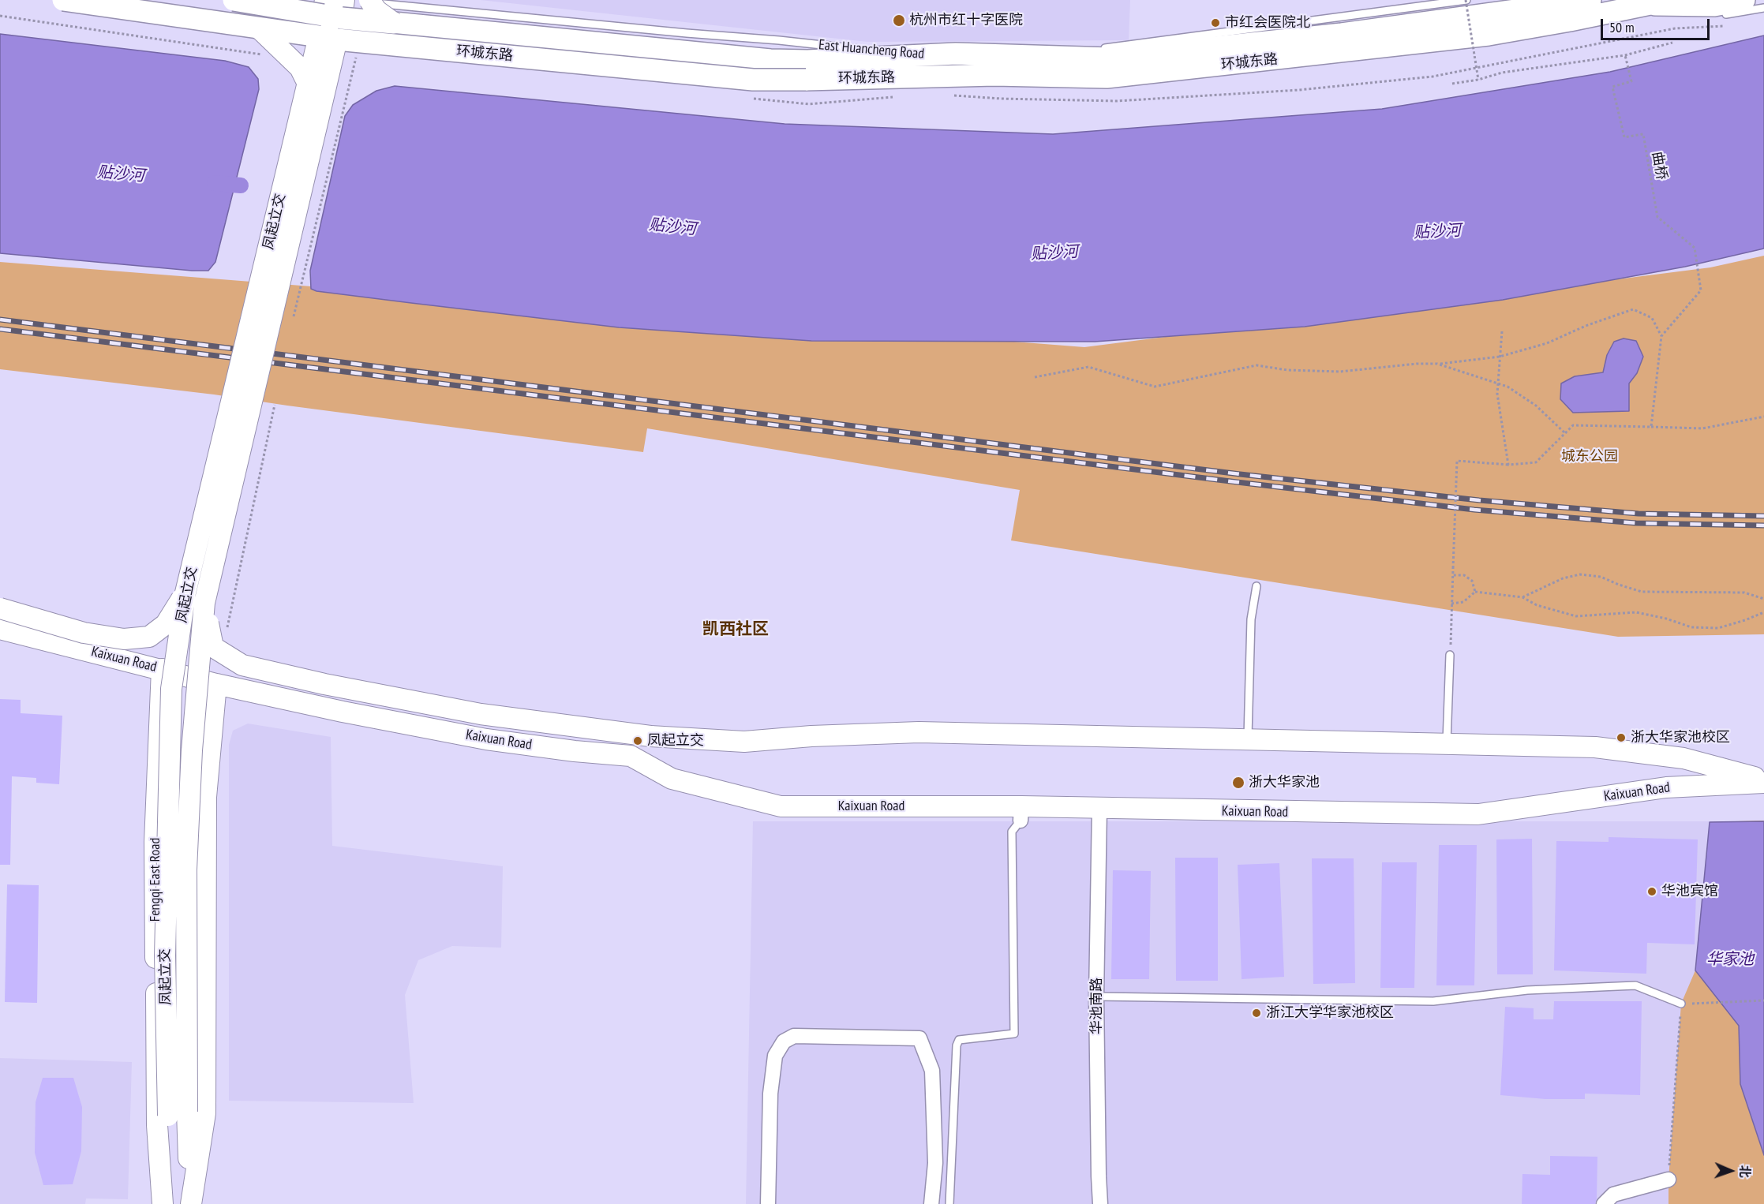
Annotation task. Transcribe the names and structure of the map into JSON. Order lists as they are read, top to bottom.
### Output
{
  "streets": {
    "main road": [
      "环城东路",
      "凤起立交",
      "Kaixuan Road",
      "Fengqi East Road"
    ],
    "street": ["华池南路"],
    "lane": ["East Huancheng Road"],
    "path": ["曲桥"]
  },
  "crossings": [
    ["East Huancheng Road", "环城东路"],
    ["环城东路", "凤起立交"],
    ["Kaixuan Road", "Fengqi East Road"],
    ["Kaixuan Road", "华池南路"]
  ],
  "districts": ["凯西社区"],
  "water": ["贴沙河", "华家池"],
  "parks": ["城东公园"],
  "places": [
    "杭州市红十字医院",
    "市红会医院北",
    "浙大华家池校区",
    "凤起立交",
    "浙大华家池",
    "华池宾馆",
    "浙江大学华家池校区"
  ],
  "scale_bar": "50 m",
  "north": "right"
}
